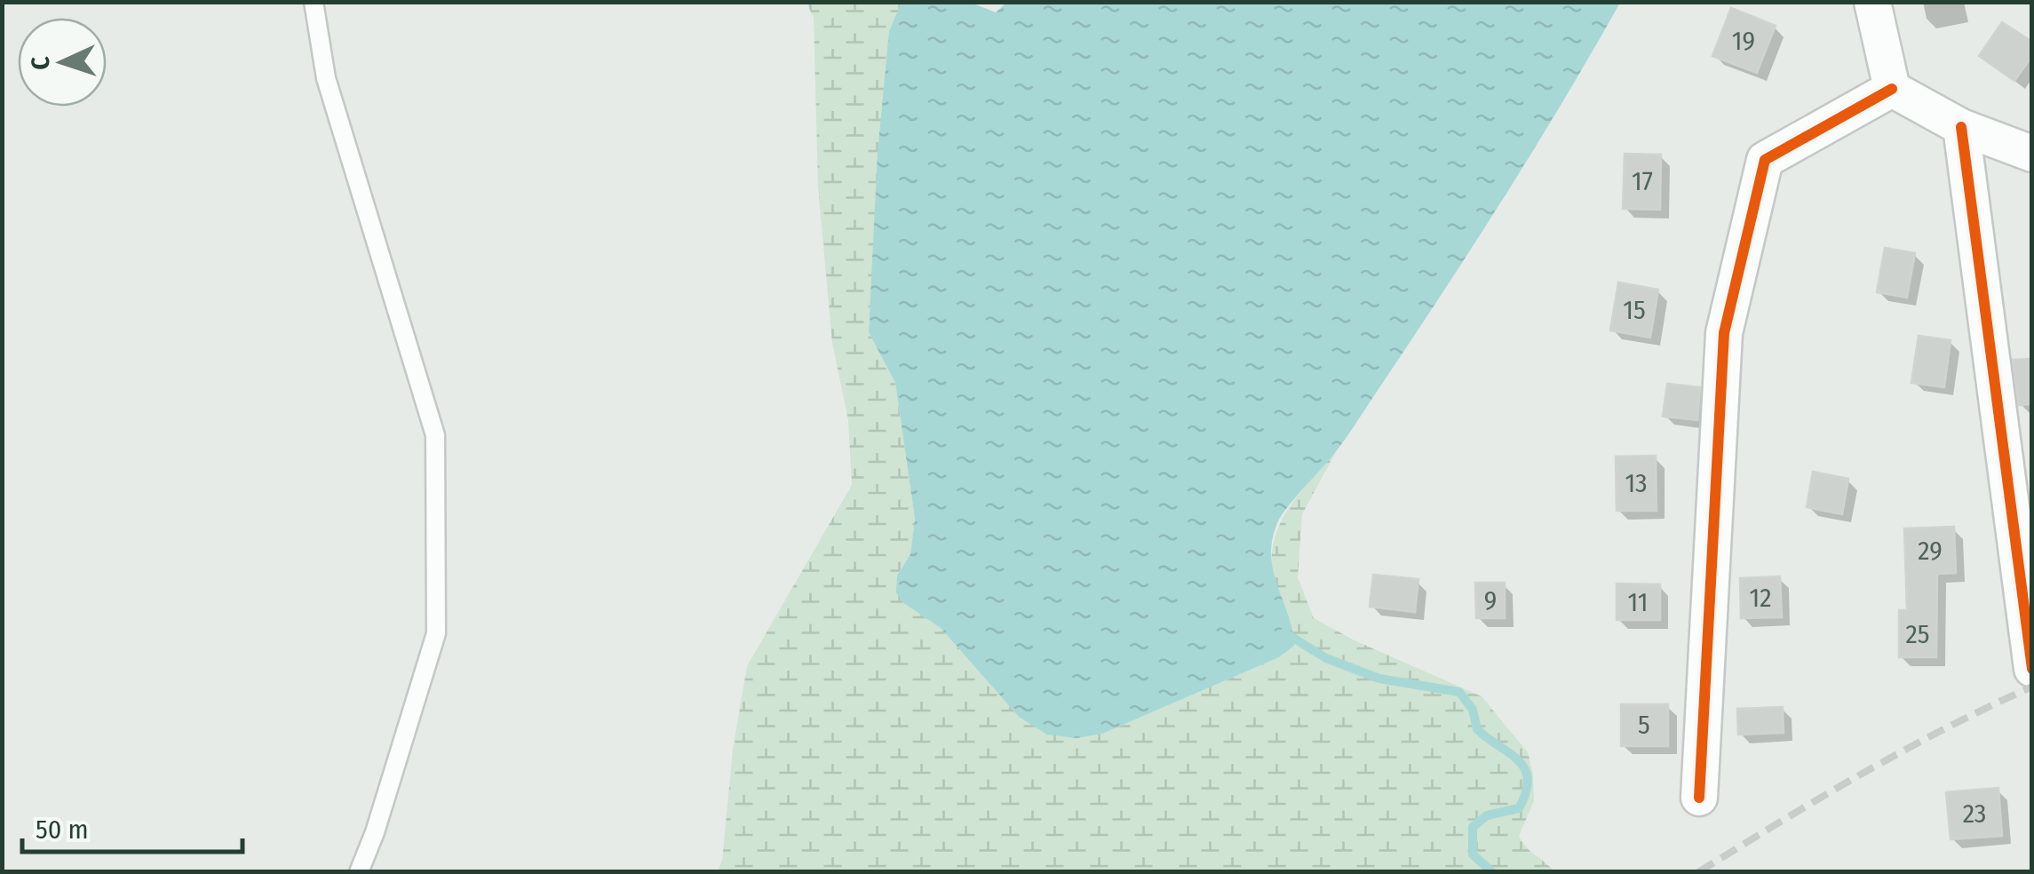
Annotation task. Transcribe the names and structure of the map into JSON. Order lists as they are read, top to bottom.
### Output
{
  "house_numbers": [
    "19",
    "17",
    "15",
    "13",
    "29",
    "12",
    "9",
    "11",
    "25",
    "5",
    "23"
  ],
  "scale_bar": "50 m",
  "north": "left"
}
